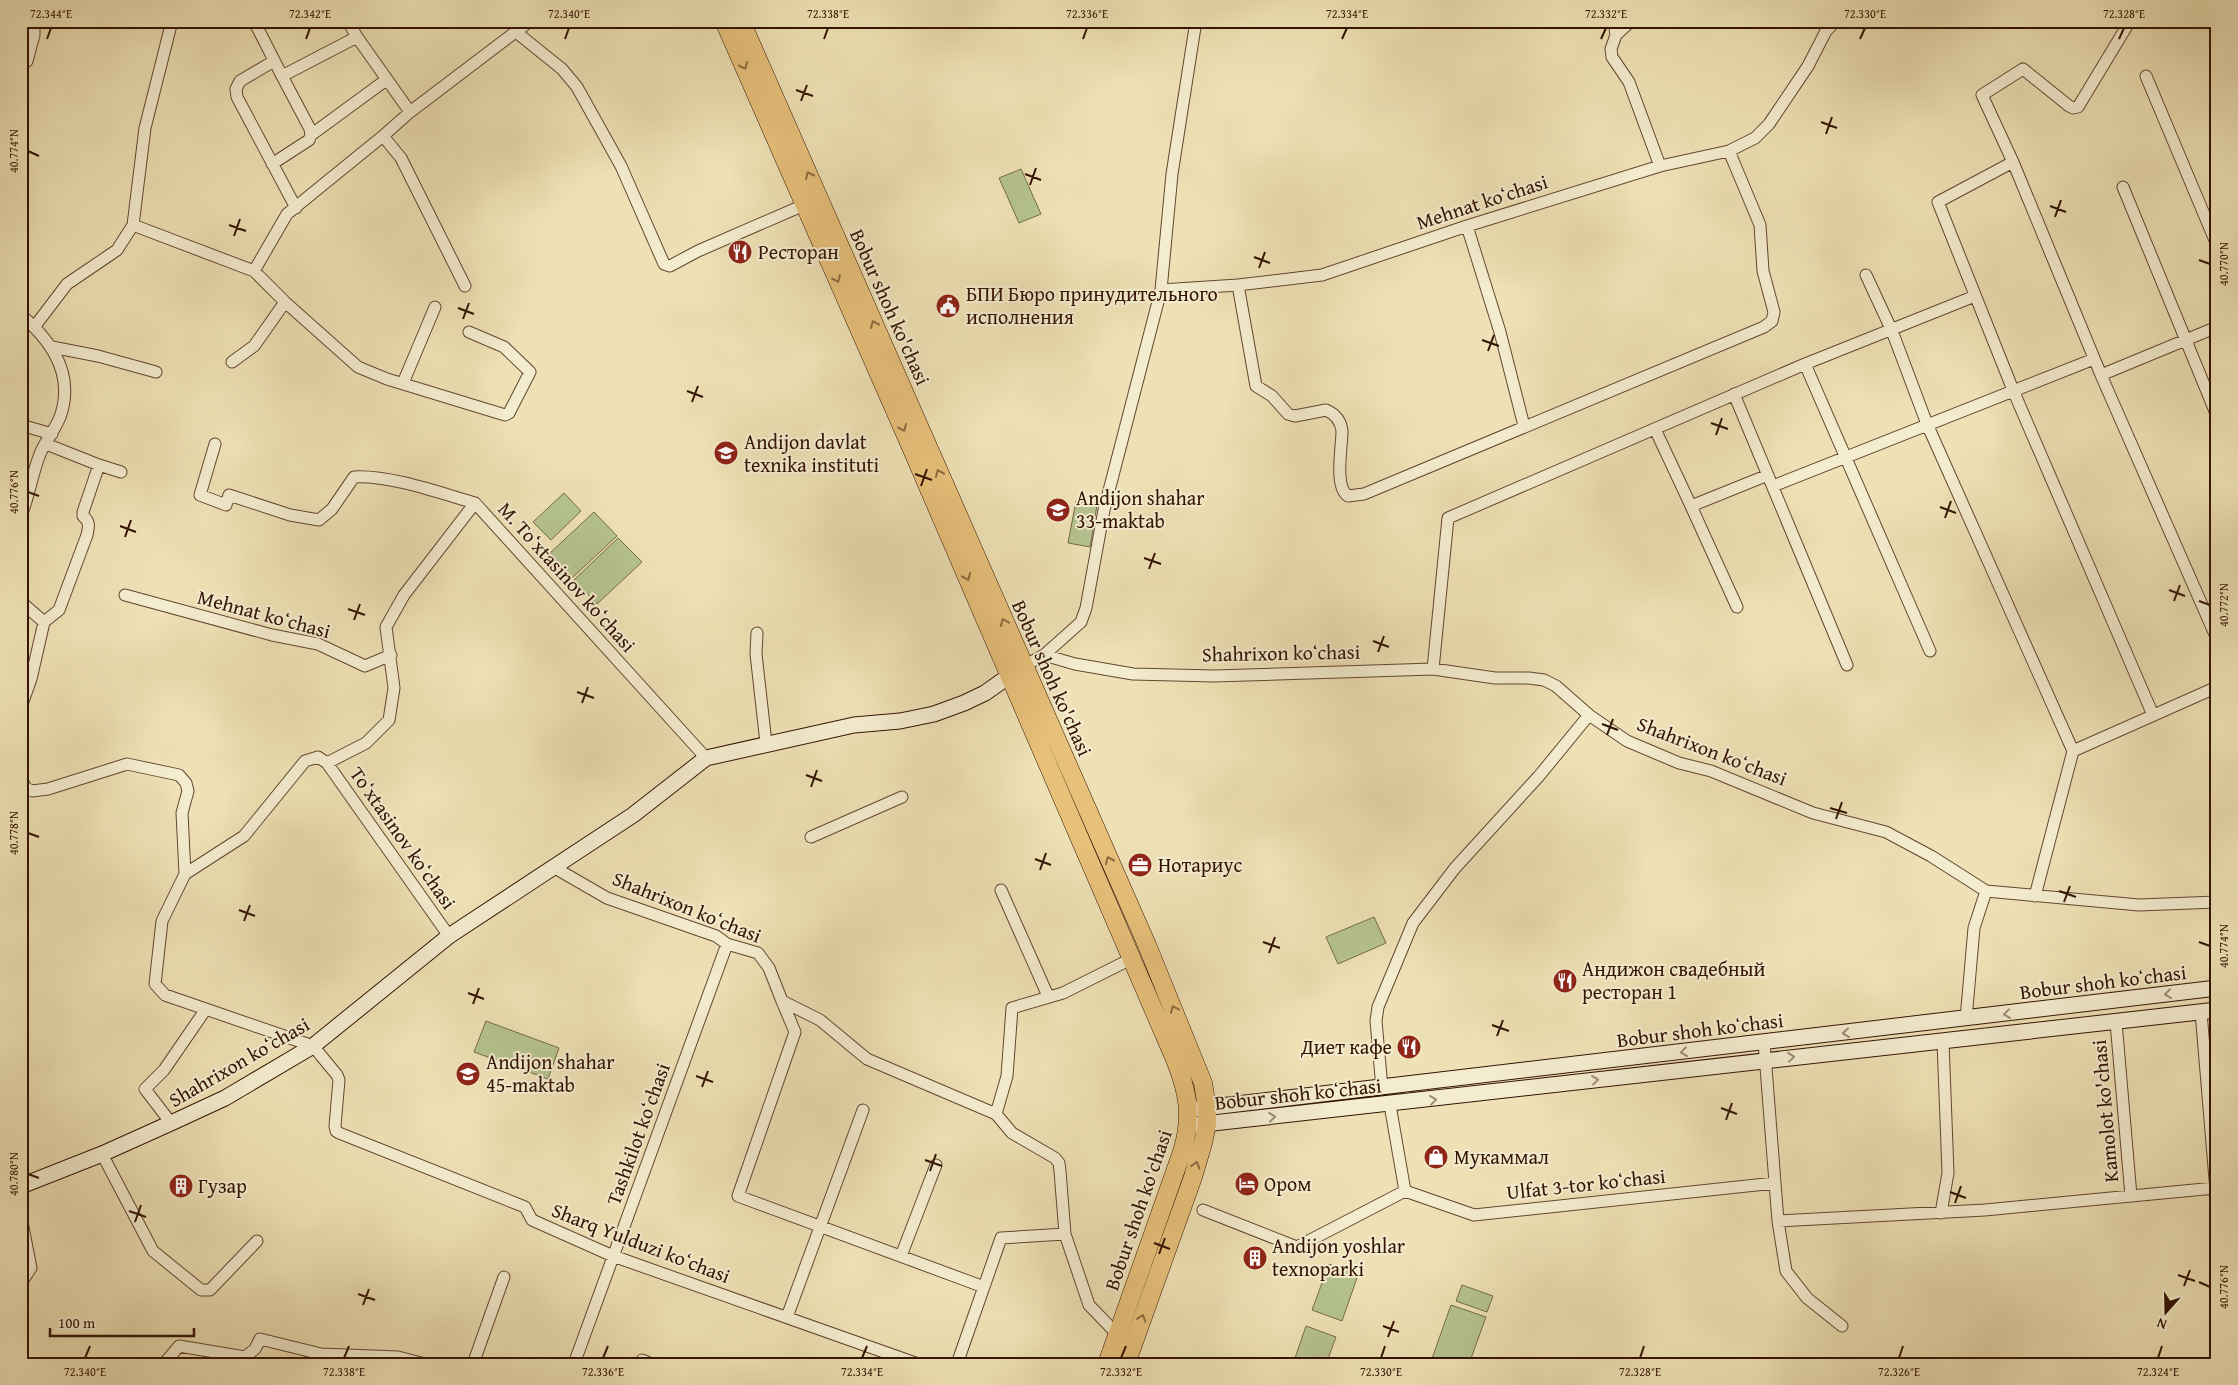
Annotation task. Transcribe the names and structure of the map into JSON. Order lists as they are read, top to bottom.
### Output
{
  "streets": {
    "main road": ["Bobur shoh ko'chasi", "Shahrixon koʻchasi", "Bobur shoh koʻchasi"],
    "street": [
      "Mehnat koʻchasi",
      "M. Toʻxtasinov koʻchasi",
      "Toʻxtasinov koʻchasi",
      "Kamolot ko'chasi",
      "Tashkilot koʻchasi",
      "Ulfat 3-tor koʻchasi",
      "Sharq Yulduzi koʻchasi"
    ]
  },
  "crossings": [
    ["Mehnat koʻchasi", "M. Toʻxtasinov koʻchasi"],
    ["Bobur shoh ko'chasi", "Shahrixon koʻchasi"],
    ["Bobur shoh ko'chasi", "Bobur shoh koʻchasi"],
    ["M. Toʻxtasinov koʻchasi", "Shahrixon koʻchasi"],
    ["M. Toʻxtasinov koʻchasi", "Toʻxtasinov koʻchasi"],
    ["M. Toʻxtasinov koʻchasi", "Sharq Yulduzi koʻchasi"],
    ["Shahrixon koʻchasi", "Toʻxtasinov koʻchasi"],
    ["Shahrixon koʻchasi", "Tashkilot koʻchasi"],
    ["Shahrixon koʻchasi", "Sharq Yulduzi koʻchasi"],
    ["Bobur shoh koʻchasi", "Kamolot ko'chasi"],
    ["Tashkilot koʻchasi", "Sharq Yulduzi koʻchasi"]
  ],
  "places": {
    "restaurant": ["Ресторан", "Андижон свадебный ресторан 1", "Диет кафе"],
    "public building": ["БПИ Бюро принудительного исполнения"],
    "school or university": ["Andijon davlat texnika instituti", "Andijon shahar 33-maktab", "Andijon shahar 45-maktab"],
    "office": ["Нотариус"],
    "shop": ["Мукаммал"],
    "hotel": ["Ором"],
    "building": ["Гузар", "Andijon yoshlar texnoparki"]
  },
  "scale_bar": "100 m",
  "north": "bottom",
  "coordinates": [
    "72.344°E",
    "72.342°E",
    "72.340°E",
    "72.338°E",
    "72.336°E",
    "72.334°E",
    "72.332°E",
    "72.330°E",
    "72.328°E",
    "40.774°N",
    "40.770°N",
    "40.776°N",
    "40.772°N",
    "40.778°N",
    "40.780°N",
    "72.326°E",
    "72.324°E"
  ]
}
